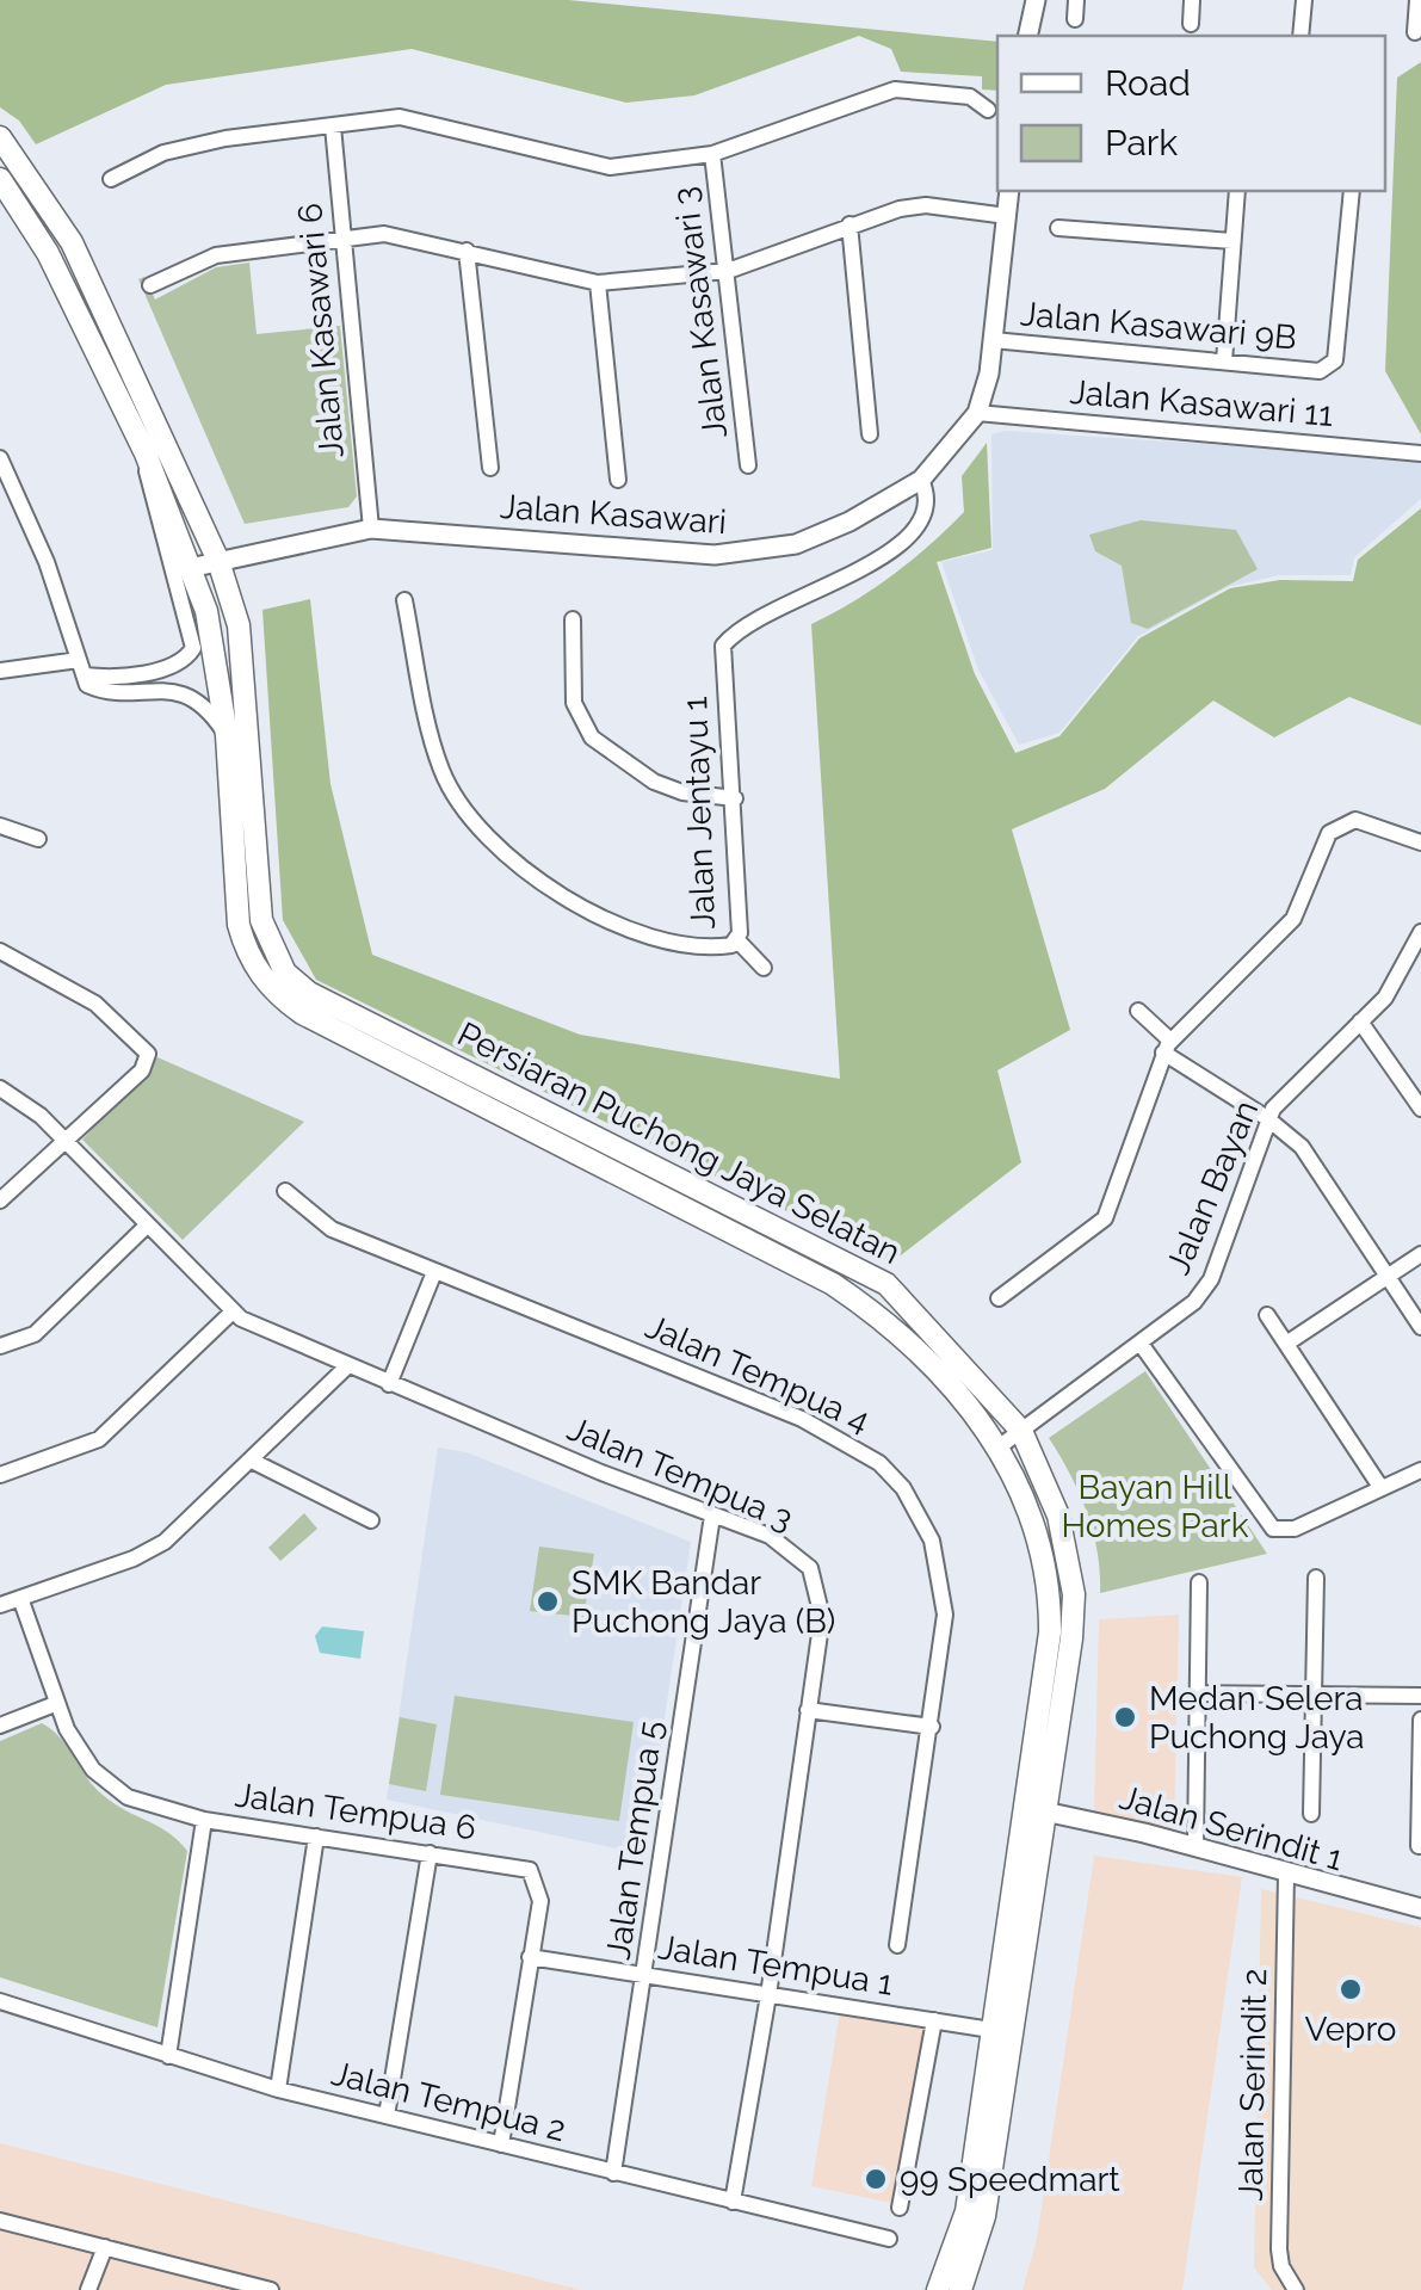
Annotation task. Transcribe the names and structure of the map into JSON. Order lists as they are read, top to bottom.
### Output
{
  "streets": {
    "main road": ["Persiaran Puchong Jaya Selatan"],
    "street": [
      "Jalan Kasawari 3",
      "Jalan Kasawari 9B",
      "Jalan Kasawari 6",
      "Jalan Kasawari 11",
      "Jalan Kasawari",
      "Jalan Jentayu 1",
      "Jalan Bayan",
      "Jalan Tempua 4",
      "Jalan Tempua 3",
      "Jalan Tempua 6",
      "Jalan Serindit 1",
      "Jalan Tempua 5",
      "Jalan Tempua 1",
      "Jalan Serindit 2",
      "Jalan Tempua 2"
    ]
  },
  "crossings": [
    ["Jalan Kasawari 9B", "Jalan Kasawari"],
    ["Jalan Kasawari 6", "Jalan Kasawari"],
    ["Jalan Kasawari 11", "Jalan Kasawari"],
    ["Jalan Kasawari", "Jalan Jentayu 1"],
    ["Jalan Kasawari", "Persiaran Puchong Jaya Selatan"],
    ["Persiaran Puchong Jaya Selatan", "Jalan Bayan"],
    ["Persiaran Puchong Jaya Selatan", "Jalan Serindit 1"],
    ["Persiaran Puchong Jaya Selatan", "Jalan Tempua 1"],
    ["Jalan Tempua 3", "Jalan Tempua 5"],
    ["Jalan Tempua 3", "Jalan Tempua 1"],
    ["Jalan Tempua 3", "Jalan Tempua 2"],
    ["Jalan Tempua 6", "Jalan Tempua 1"],
    ["Jalan Tempua 6", "Jalan Tempua 2"],
    ["Jalan Serindit 1", "Jalan Serindit 2"],
    ["Jalan Tempua 5", "Jalan Tempua 1"],
    ["Jalan Tempua 5", "Jalan Tempua 2"]
  ],
  "parks": ["Bayan Hill Homes Park"],
  "places": [
    "SMK Bandar Puchong Jaya (B)",
    "Medan Selera Puchong Jaya",
    "Vepro",
    "99 Speedmart"
  ],
  "legend": ["Road", "Park"]
}
